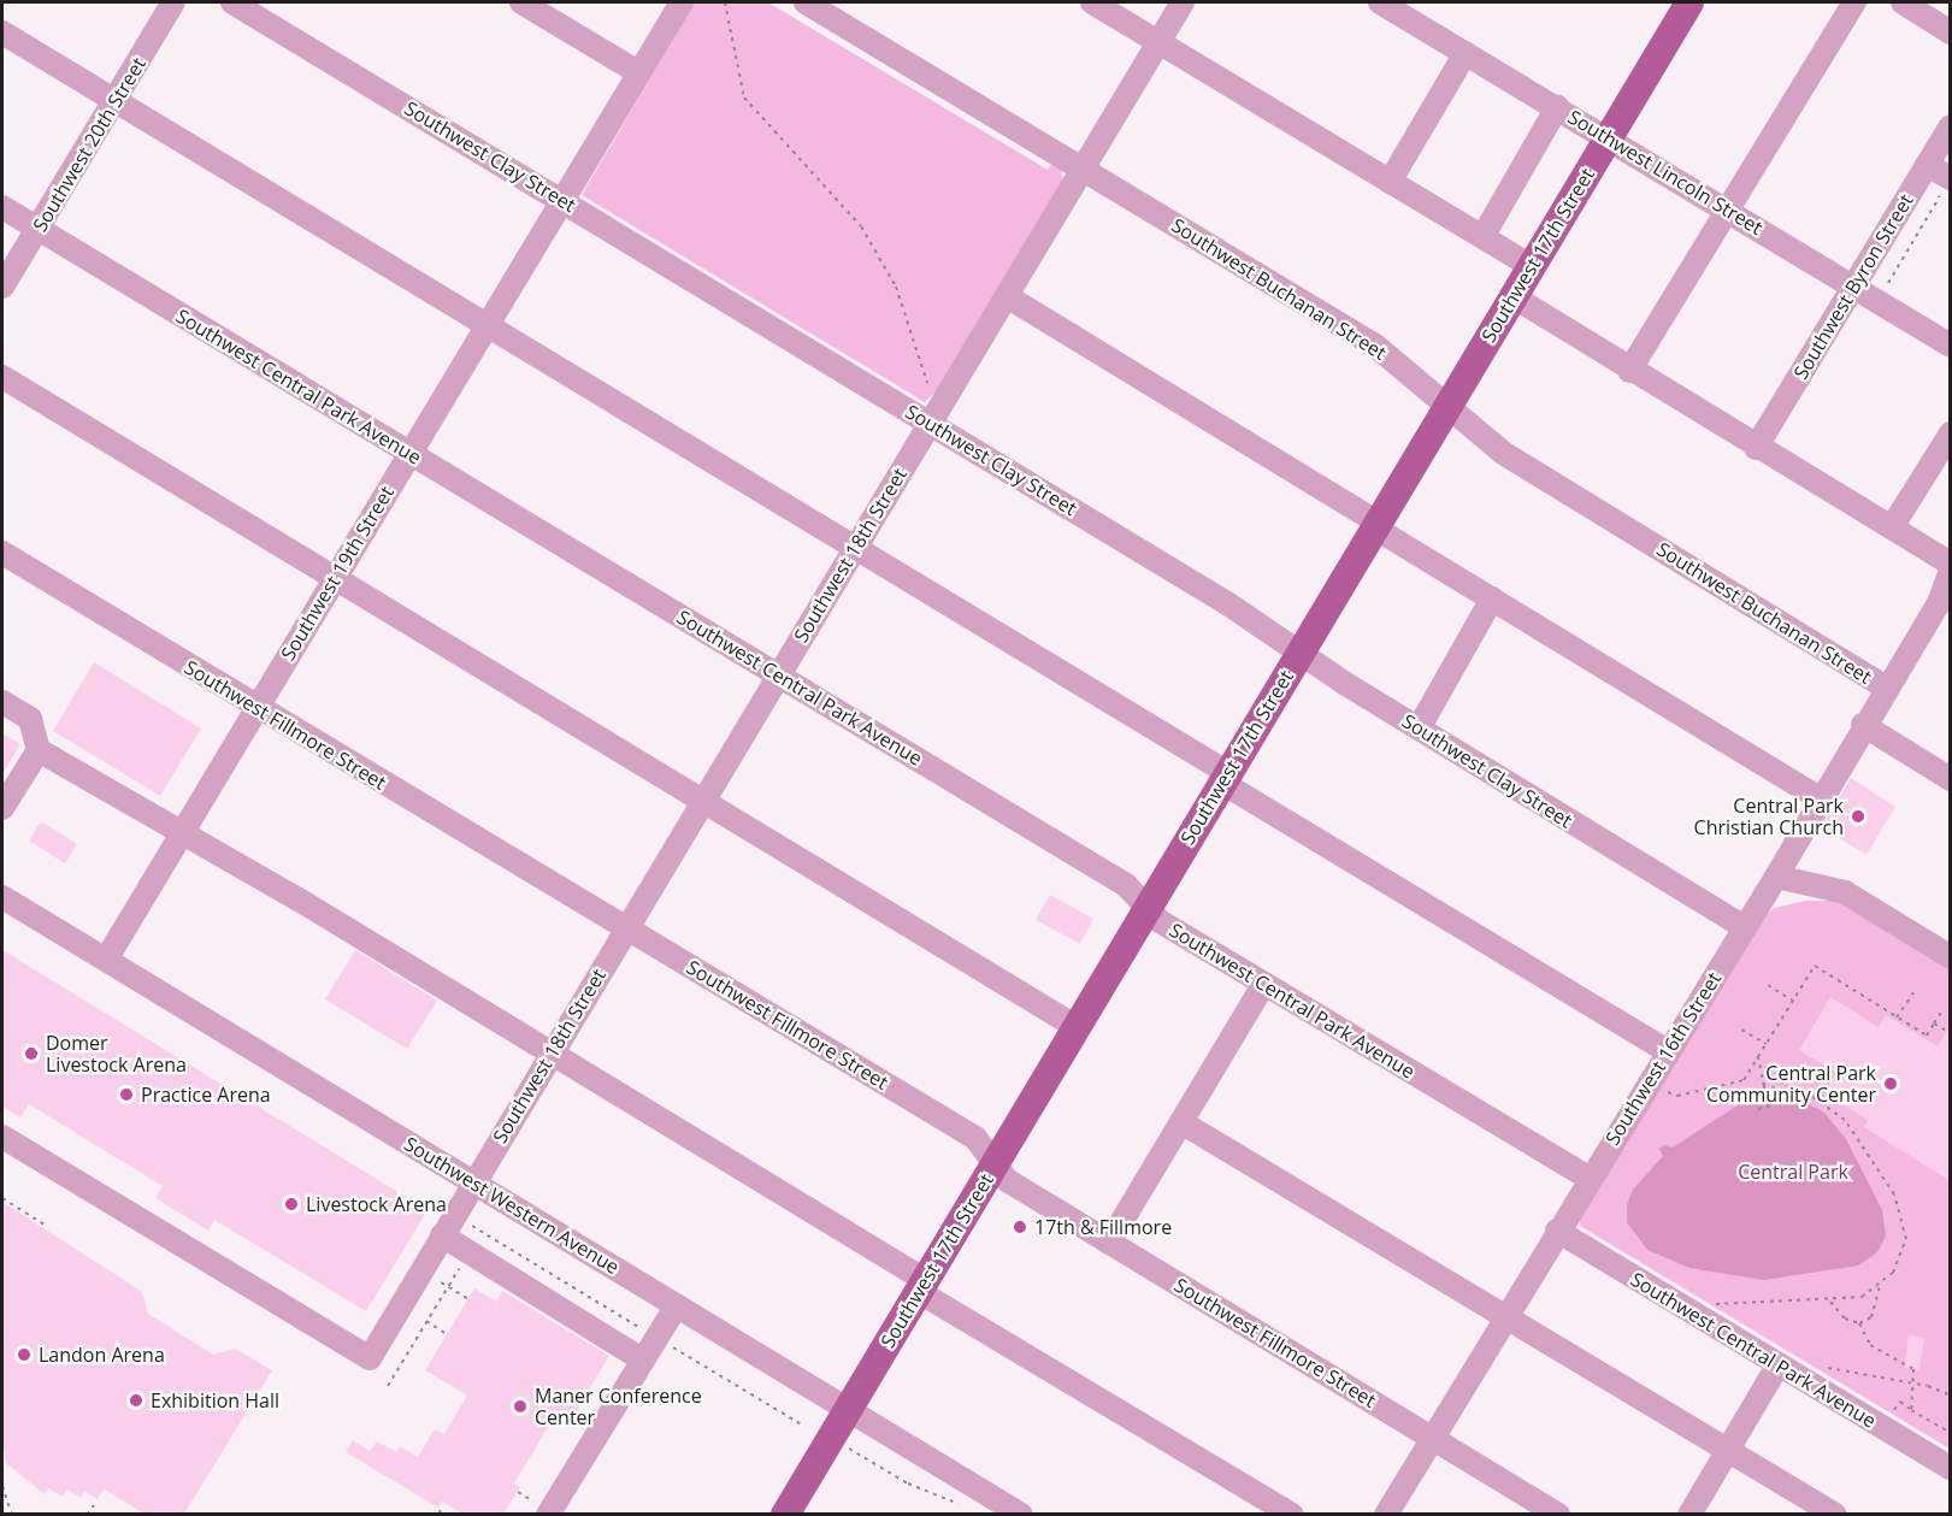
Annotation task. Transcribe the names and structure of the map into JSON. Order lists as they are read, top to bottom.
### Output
{
  "streets": {
    "main road": ["Southwest 17th Street"],
    "street": [
      "Southwest 20th Street",
      "Southwest Clay Street",
      "Southwest Lincoln Street",
      "Southwest Byron Street",
      "Southwest Buchanan Street",
      "Southwest Central Park Avenue",
      "Southwest 18th Street",
      "Southwest 19th Street",
      "Southwest Fillmore Street",
      "Southwest 16th Street",
      "Southwest Western Avenue"
    ]
  },
  "crossings": [
    ["Southwest 20th Street", "Southwest Central Park Avenue"],
    ["Southwest Clay Street", "Southwest 17th Street"],
    ["Southwest Clay Street", "Southwest 18th Street"],
    ["Southwest Clay Street", "Southwest 19th Street"],
    ["Southwest Clay Street", "Southwest 16th Street"],
    ["Southwest Lincoln Street", "Southwest 17th Street"],
    ["Southwest Lincoln Street", "Southwest Byron Street"],
    ["Southwest 17th Street", "Southwest Buchanan Street"],
    ["Southwest 17th Street", "Southwest Central Park Avenue"],
    ["Southwest 17th Street", "Southwest Fillmore Street"],
    ["Southwest 17th Street", "Southwest Western Avenue"],
    ["Southwest Buchanan Street", "Southwest 18th Street"],
    ["Southwest Buchanan Street", "Southwest 16th Street"],
    ["Southwest Central Park Avenue", "Southwest 18th Street"],
    ["Southwest Central Park Avenue", "Southwest 19th Street"],
    ["Southwest Central Park Avenue", "Southwest 16th Street"],
    ["Southwest 18th Street", "Southwest Fillmore Street"],
    ["Southwest 18th Street", "Southwest Western Avenue"],
    ["Southwest 19th Street", "Southwest Fillmore Street"],
    ["Southwest 19th Street", "Southwest Western Avenue"],
    ["Southwest Fillmore Street", "Southwest 16th Street"]
  ],
  "parks": ["Central Park"],
  "places": [
    "Central Park Christian Church",
    "Domer Livestock Arena",
    "Central Park Community Center",
    "Practice Arena",
    "Livestock Arena",
    "17th & Fillmore",
    "Landon Arena",
    "Exhibition Hall",
    "Maner Conference Center"
  ]
}
